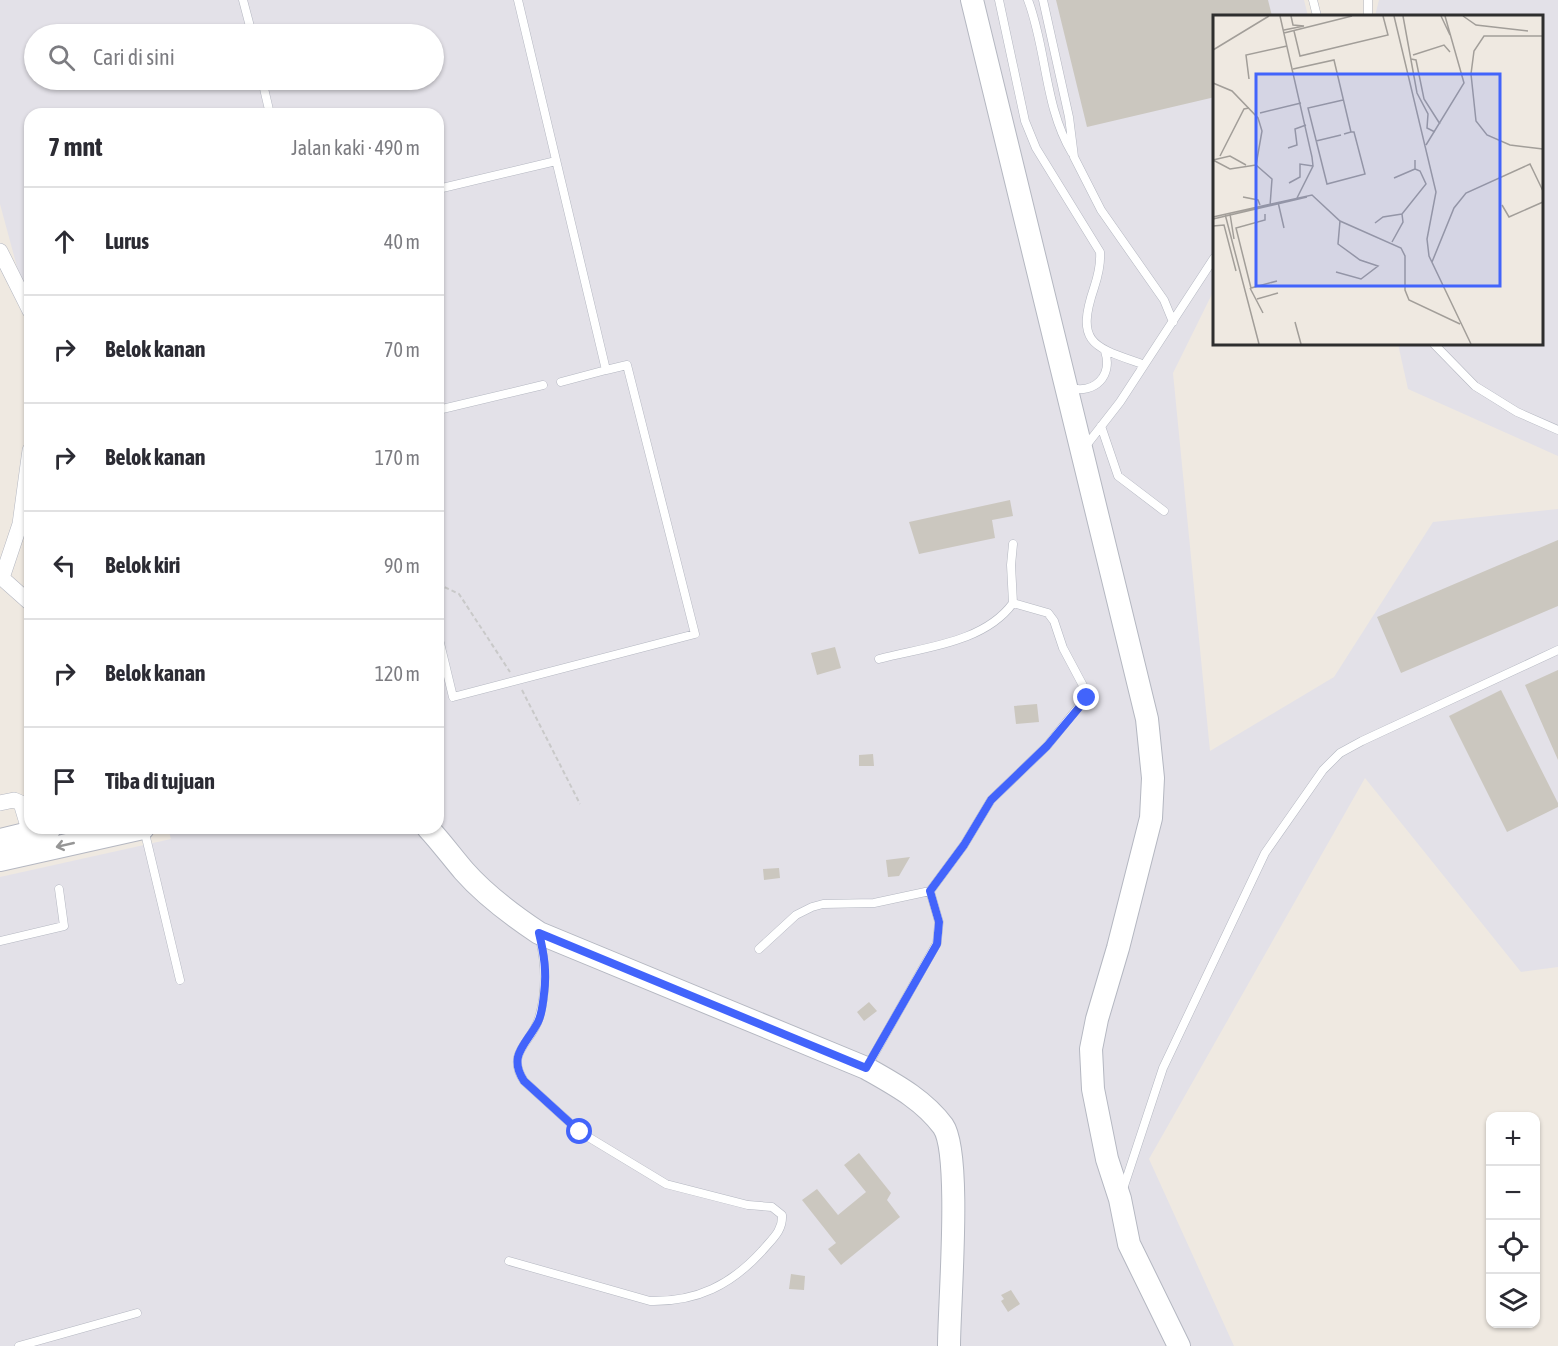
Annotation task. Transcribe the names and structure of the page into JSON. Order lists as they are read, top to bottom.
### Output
{
  "page": {
    "search": "Cari di sini",
    "heading": ["7 mnt", "Jalan kaki · 490 m"],
    "list": [
      ["Lurus", "40 m"],
      ["Belok kanan", "70 m"],
      ["Belok kanan", "170 m"],
      ["Belok kiri", "90 m"],
      ["Belok kanan", "120 m"],
      "Tiba di tujuan"
    ],
    "map_buttons": ["+", "−"]
  }
}
